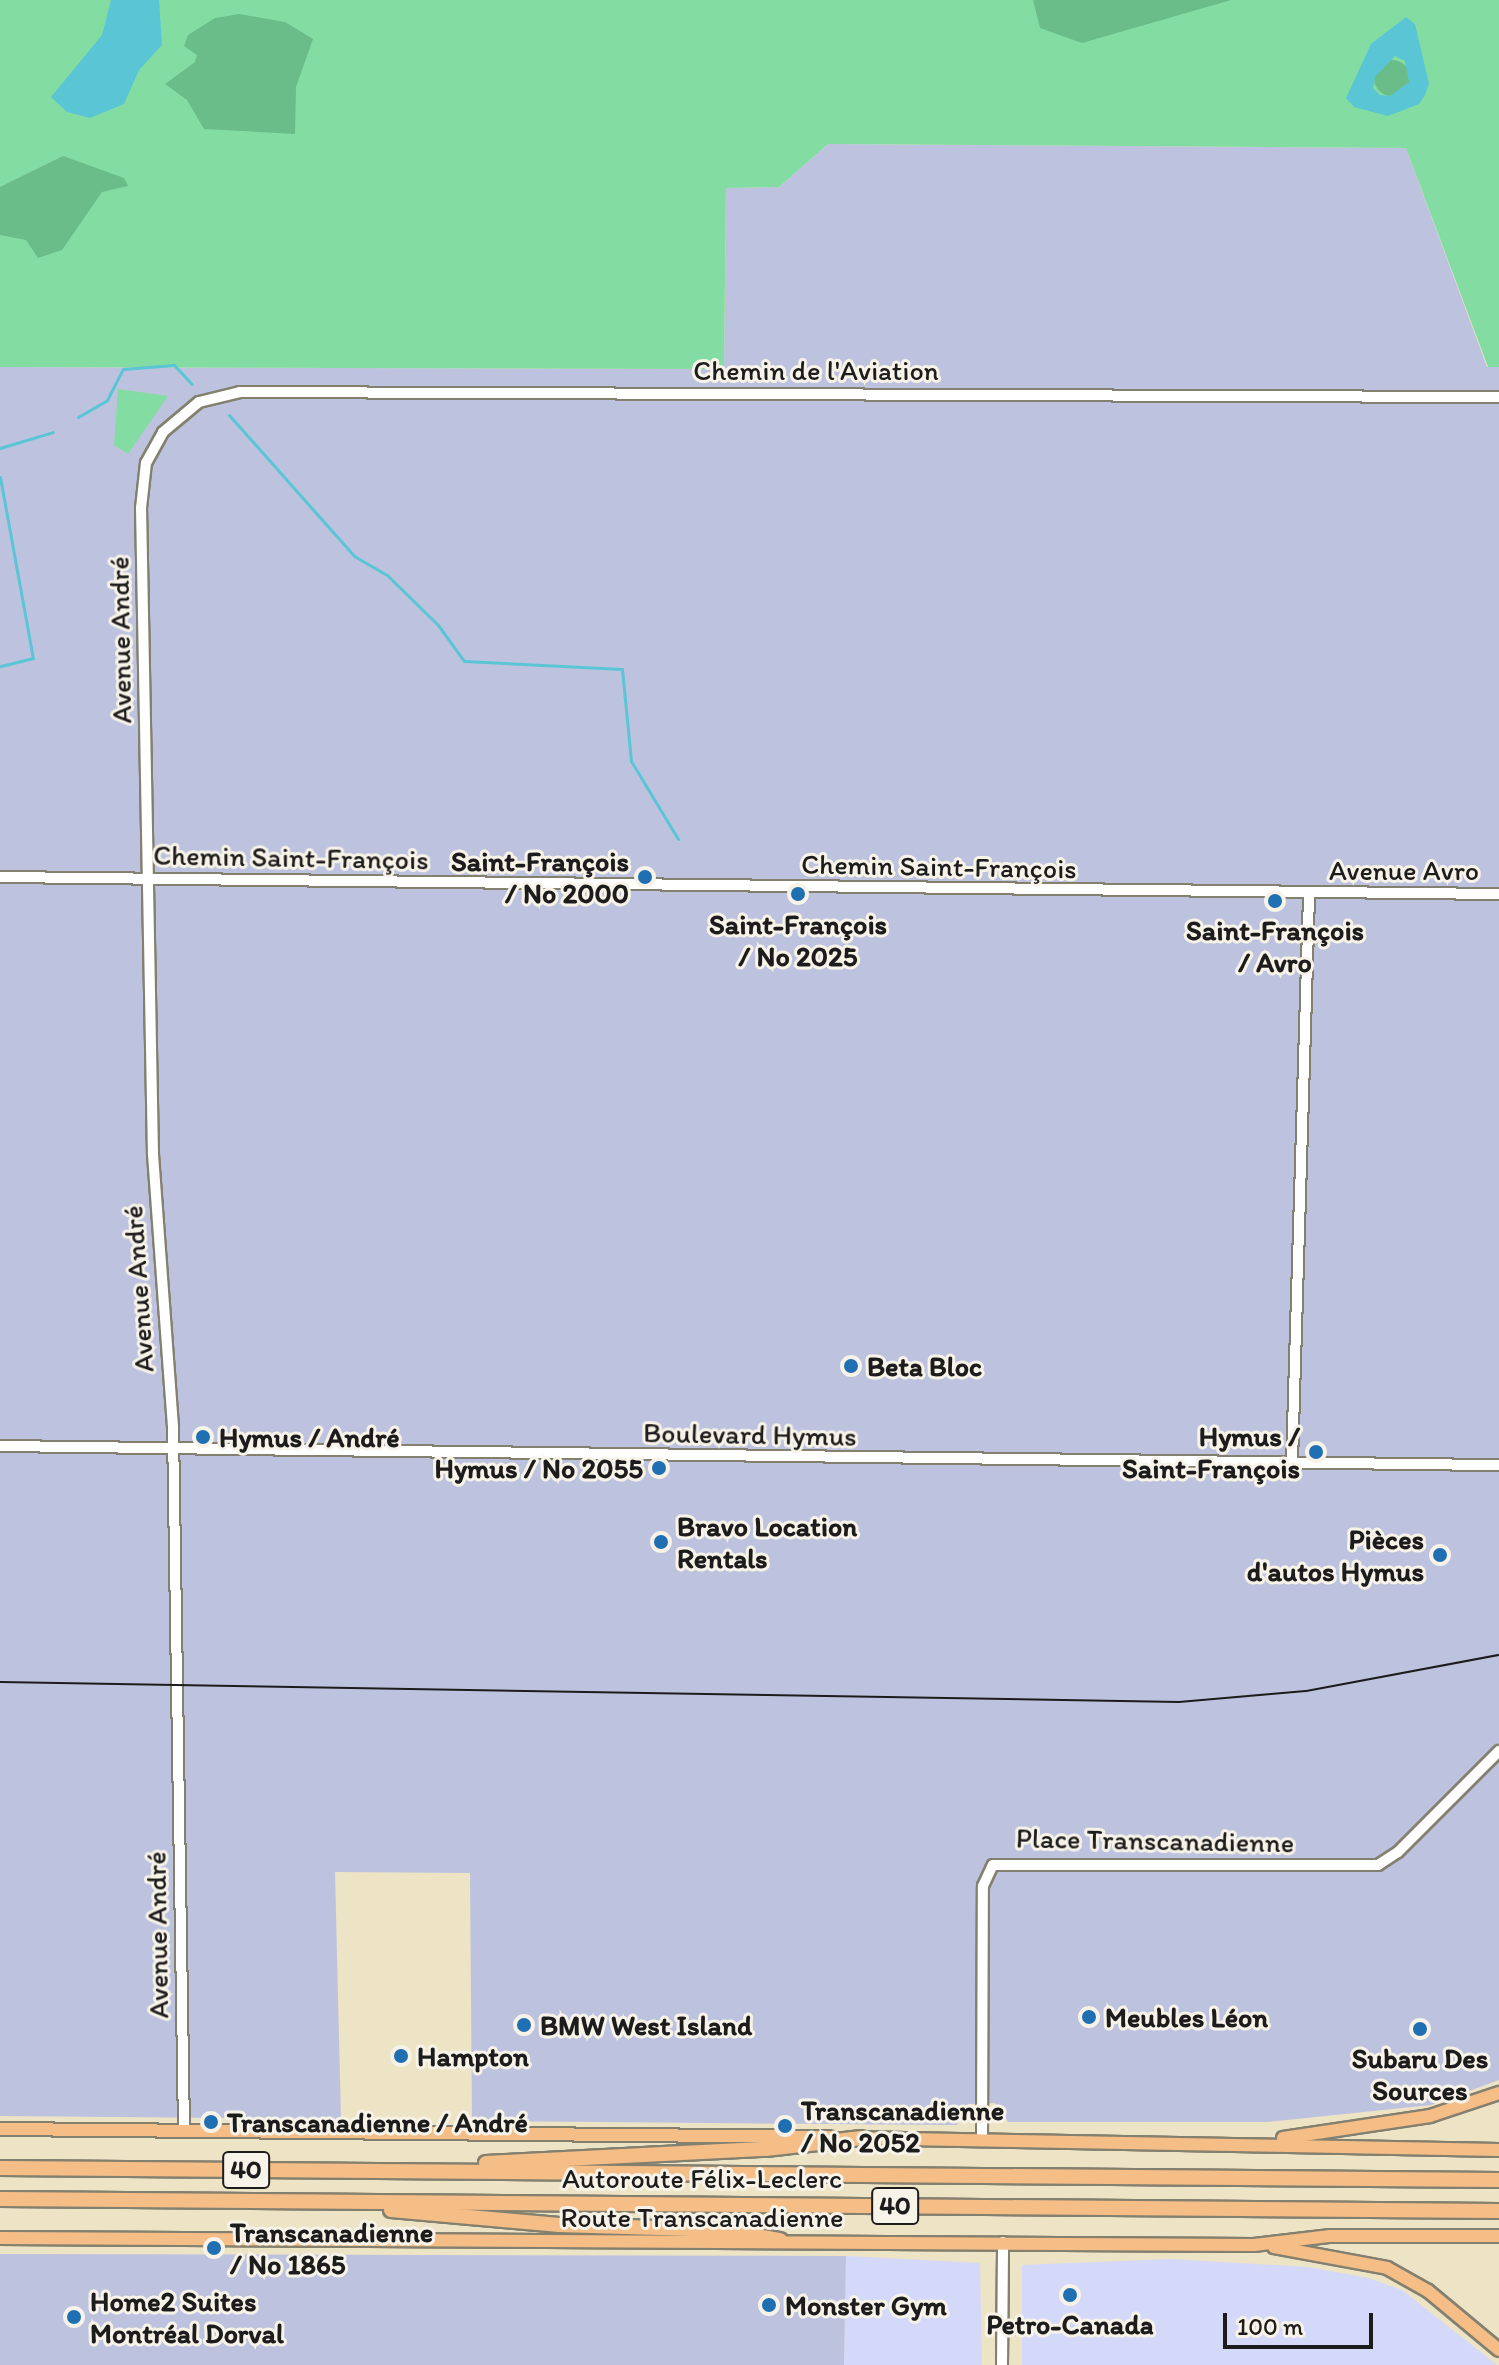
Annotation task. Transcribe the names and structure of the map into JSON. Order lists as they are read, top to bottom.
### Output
{
  "streets": {
    "highway": ["40", "Autoroute Félix-Leclerc"],
    "main road": ["Route Transcanadienne"],
    "street": [
      "Chemin de l'Aviation",
      "Avenue André",
      "Chemin Saint-François",
      "Avenue Avro",
      "Boulevard Hymus",
      "Place Transcanadienne"
    ]
  },
  "crossings": [
    ["Chemin de l'Aviation", "Avenue André"],
    ["Avenue André", "Chemin Saint-François"],
    ["Avenue André", "Boulevard Hymus"],
    ["Chemin Saint-François", "Avenue Avro"]
  ],
  "places": [
    "Saint-François / No 2000",
    "Saint-François / No 2025",
    "Saint-François / Avro",
    "Beta Bloc",
    "Hymus / André",
    "Hymus / Saint-François",
    "Hymus / No 2055",
    "Bravo Location Rentals",
    "Pièces d'autos Hymus",
    "Meubles Léon",
    "BMW West Island",
    "Subaru Des Sources",
    "Hampton",
    "Transcanadienne / André",
    "Transcanadienne / No 2052",
    "Transcanadienne / No 1865",
    "Petro-Canada",
    "Monster Gym",
    "Home2 Suites Montréal Dorval"
  ],
  "scale_bar": "100 m"
}
